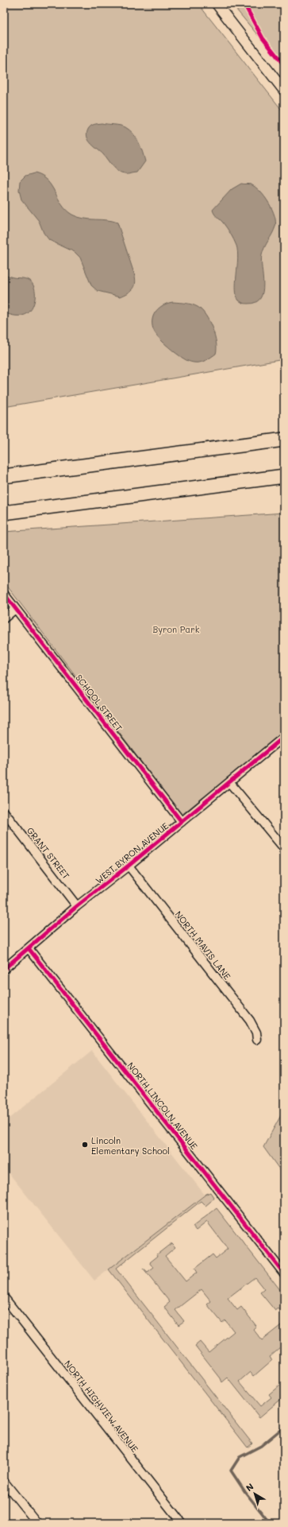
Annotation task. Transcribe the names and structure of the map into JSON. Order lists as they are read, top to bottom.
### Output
{
  "streets": {
    "street": [
      "SCHOOL STREET",
      "GRANT STREET",
      "WEST BYRON AVENUE",
      "NORTH MAVIS LANE",
      "NORTH LINCOLN AVENUE",
      "NORTH HIGHVIEW AVENUE"
    ]
  },
  "crossings": [
    ["SCHOOL STREET", "WEST BYRON AVENUE"],
    ["GRANT STREET", "WEST BYRON AVENUE"],
    ["WEST BYRON AVENUE", "NORTH MAVIS LANE"],
    ["WEST BYRON AVENUE", "NORTH LINCOLN AVENUE"]
  ],
  "parks": ["Byron Park"],
  "places": ["Lincoln Elementary School"],
  "north": "top left"
}
